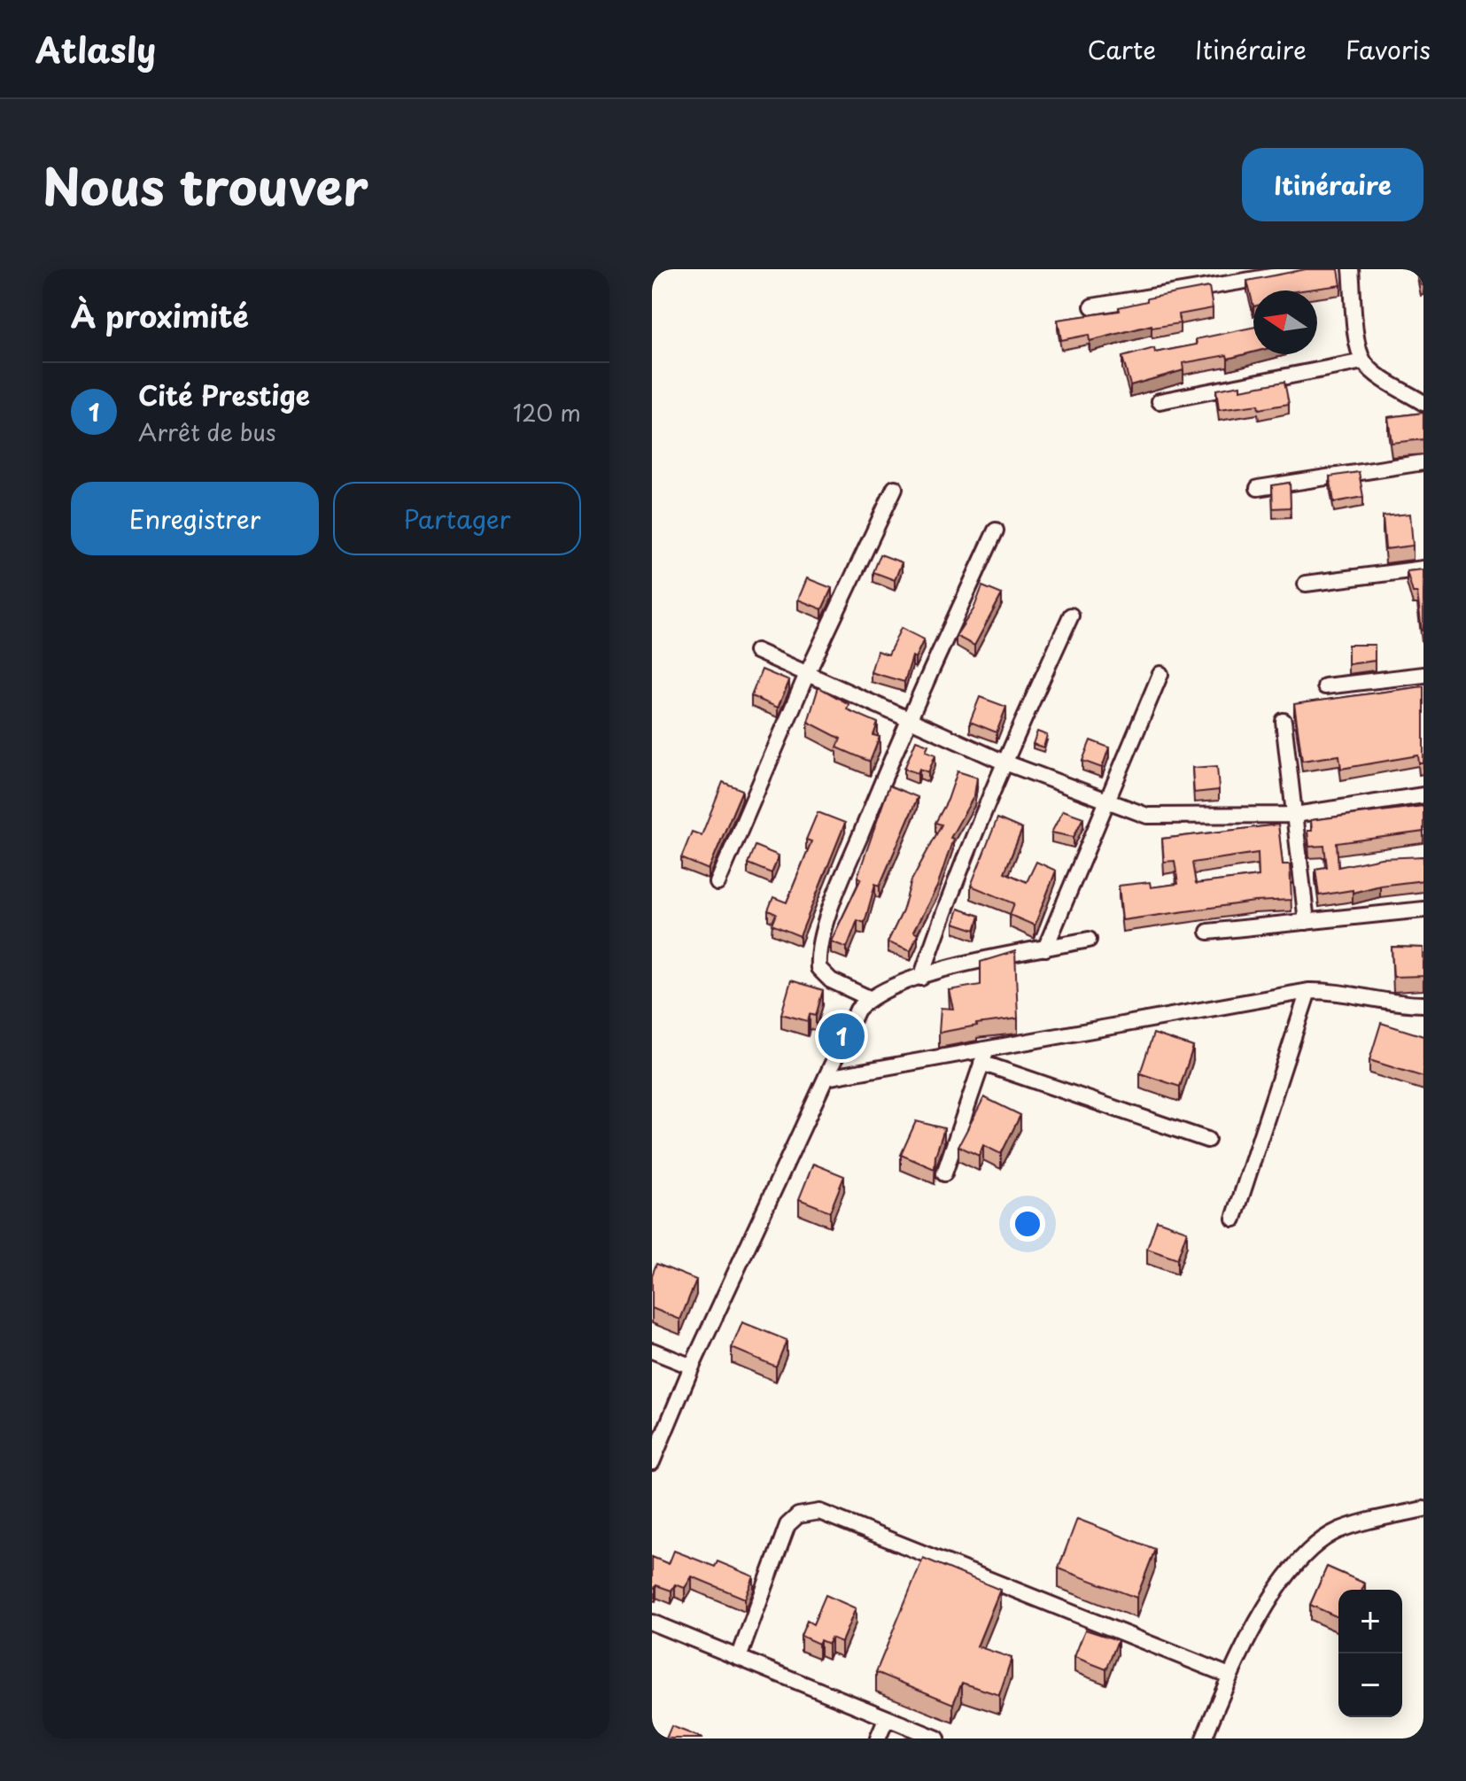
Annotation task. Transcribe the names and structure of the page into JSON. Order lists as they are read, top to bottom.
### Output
{
  "north": "left",
  "page": {
    "header": "Atlasly",
    "nav": ["Carte", "Itinéraire", "Favoris"],
    "title": "Nous trouver",
    "buttons": [
      "Itinéraire",
      ["Enregistrer", "Partager"]
    ],
    "heading": "À proximité",
    "list": [
      {
        "mark": "1",
        "name": "Cité Prestige",
        "note": "Arrêt de bus",
        "value": "120 m"
      }
    ],
    "pins": "1",
    "map_buttons": ["+", "−"]
  }
}
